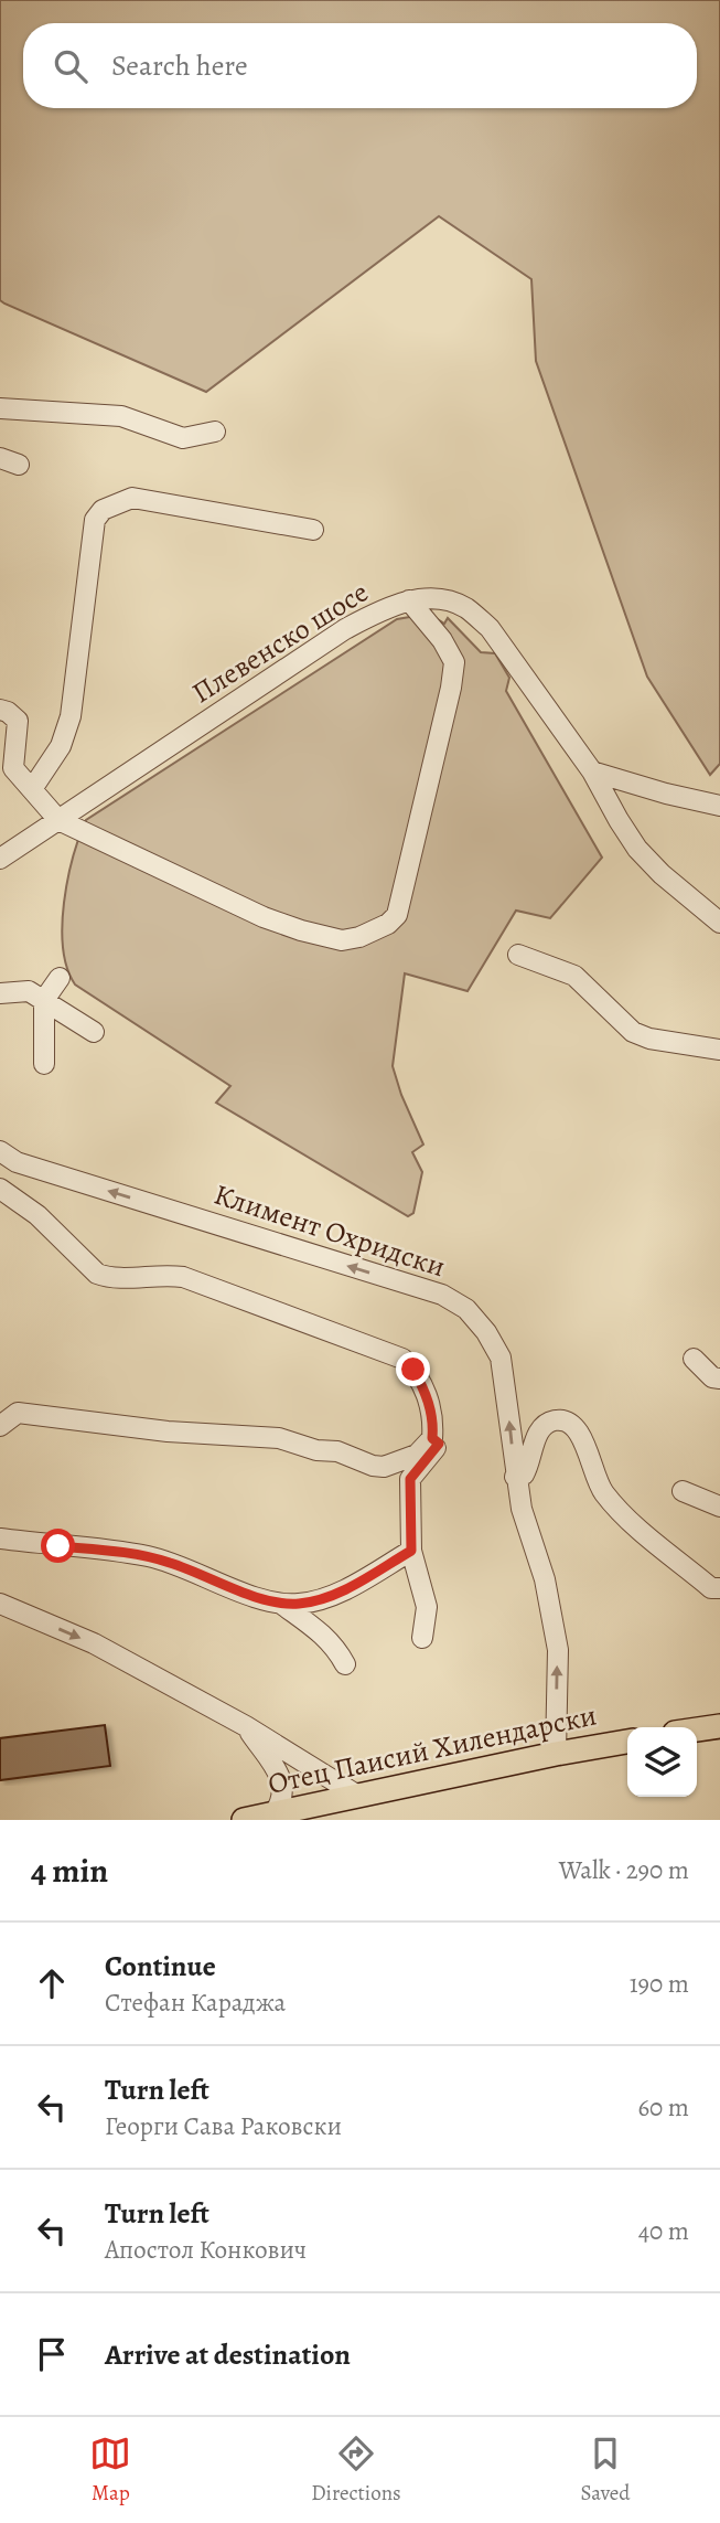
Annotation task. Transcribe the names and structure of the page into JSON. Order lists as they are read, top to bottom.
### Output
{
  "streets": {
    "main road": ["Отец Паисий Хилендарски"],
    "street": ["Плевенско шосе", "Климент Охридски"]
  },
  "crossings": [
    ["Климент Охридски", "Отец Паисий Хилендарски"]
  ],
  "one_way": ["Климент Охридски"],
  "page": {
    "search": "Search here",
    "heading": ["4 min", "Walk · 290 m"],
    "list": [
      ["Continue", "Стефан Караджа", "190 m"],
      ["Turn left", "Георги Сава Раковски", "60 m"],
      ["Turn left", "Апостол Конкович", "40 m"],
      "Arrive at destination"
    ],
    "nav": ["Map", "Directions", "Saved"]
  }
}
